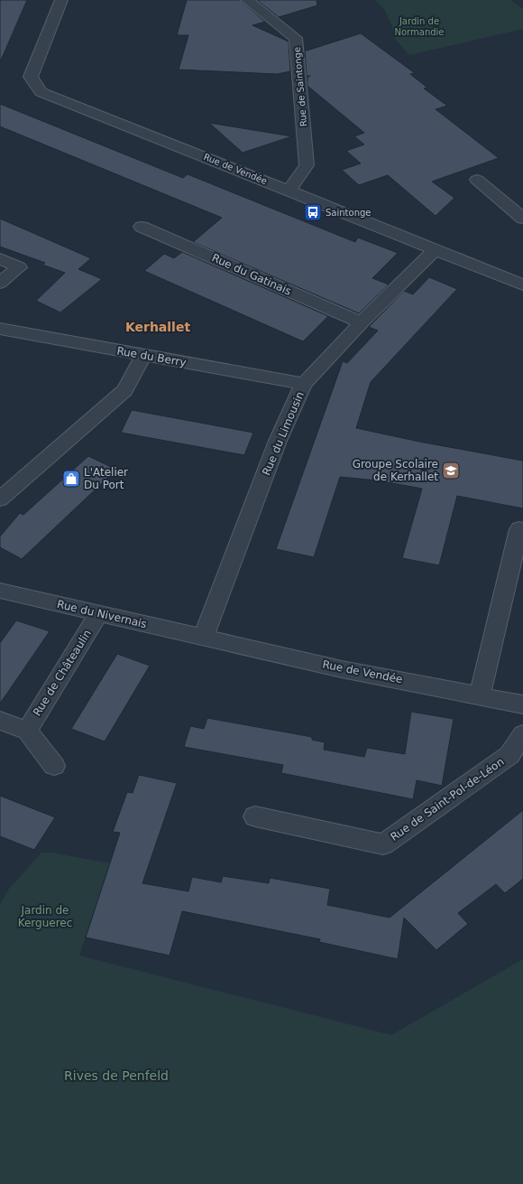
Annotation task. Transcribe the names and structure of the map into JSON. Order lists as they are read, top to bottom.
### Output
{
  "streets": {
    "street": [
      "Rue de Saintonge",
      "Rue de Vendée",
      "Rue du Gatinais",
      "Rue du Berry",
      "Rue du Limousin",
      "Rue du Nivernais",
      "Rue de Châteaulin",
      "Rue de Saint-Pol-de-Léon"
    ]
  },
  "crossings": [
    ["Rue de Saintonge", "Rue de Vendée"],
    ["Rue de Vendée", "Rue du Limousin"],
    ["Rue de Vendée", "Rue du Nivernais"],
    ["Rue du Gatinais", "Rue du Limousin"],
    ["Rue du Berry", "Rue du Limousin"],
    ["Rue du Limousin", "Rue du Nivernais"],
    ["Rue du Nivernais", "Rue de Châteaulin"]
  ],
  "districts": ["Kerhallet"],
  "parks": ["Jardin de Normandie", "Jardin de Kerguerec", "Rives de Penfeld"],
  "places": {
    "bus stop": ["Saintonge"],
    "school or university": ["Groupe Scolaire de Kerhallet"],
    "shop": ["L'Atelier Du Port"]
  }
}
